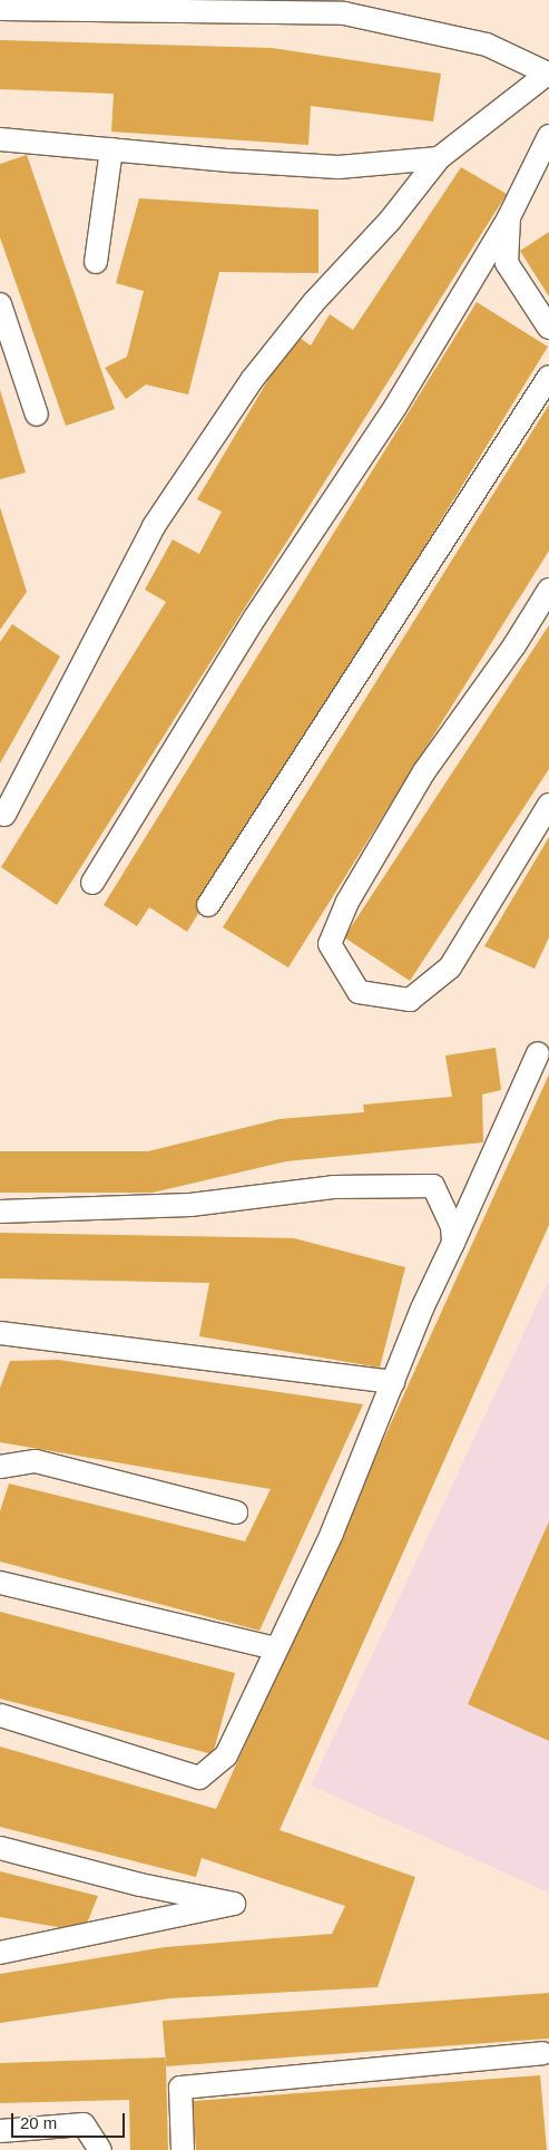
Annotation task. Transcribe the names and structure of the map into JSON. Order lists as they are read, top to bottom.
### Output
{
  "scale_bar": "20 m"
}
